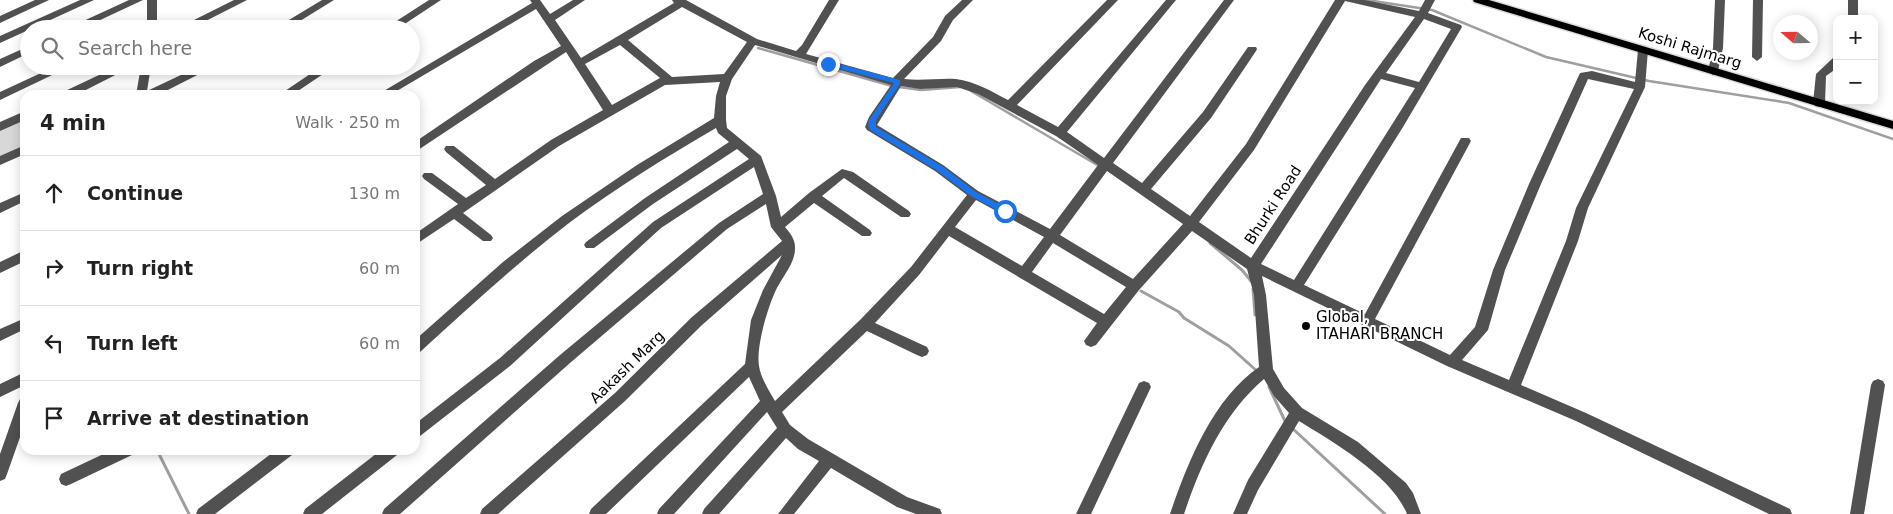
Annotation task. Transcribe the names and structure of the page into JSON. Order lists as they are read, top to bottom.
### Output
{
  "streets": {
    "main road": ["Koshi Rajmarg"],
    "street": ["Bhurki Road", "Aakash Marg"]
  },
  "places": ["Global, ITAHARI BRANCH"],
  "north": "left",
  "page": {
    "map_buttons": ["+", "−"],
    "search": "Search here",
    "heading": ["4 min", "Walk · 250 m"],
    "list": [
      ["Continue", "130 m"],
      ["Turn right", "60 m"],
      ["Turn left", "60 m"],
      "Arrive at destination"
    ]
  }
}
